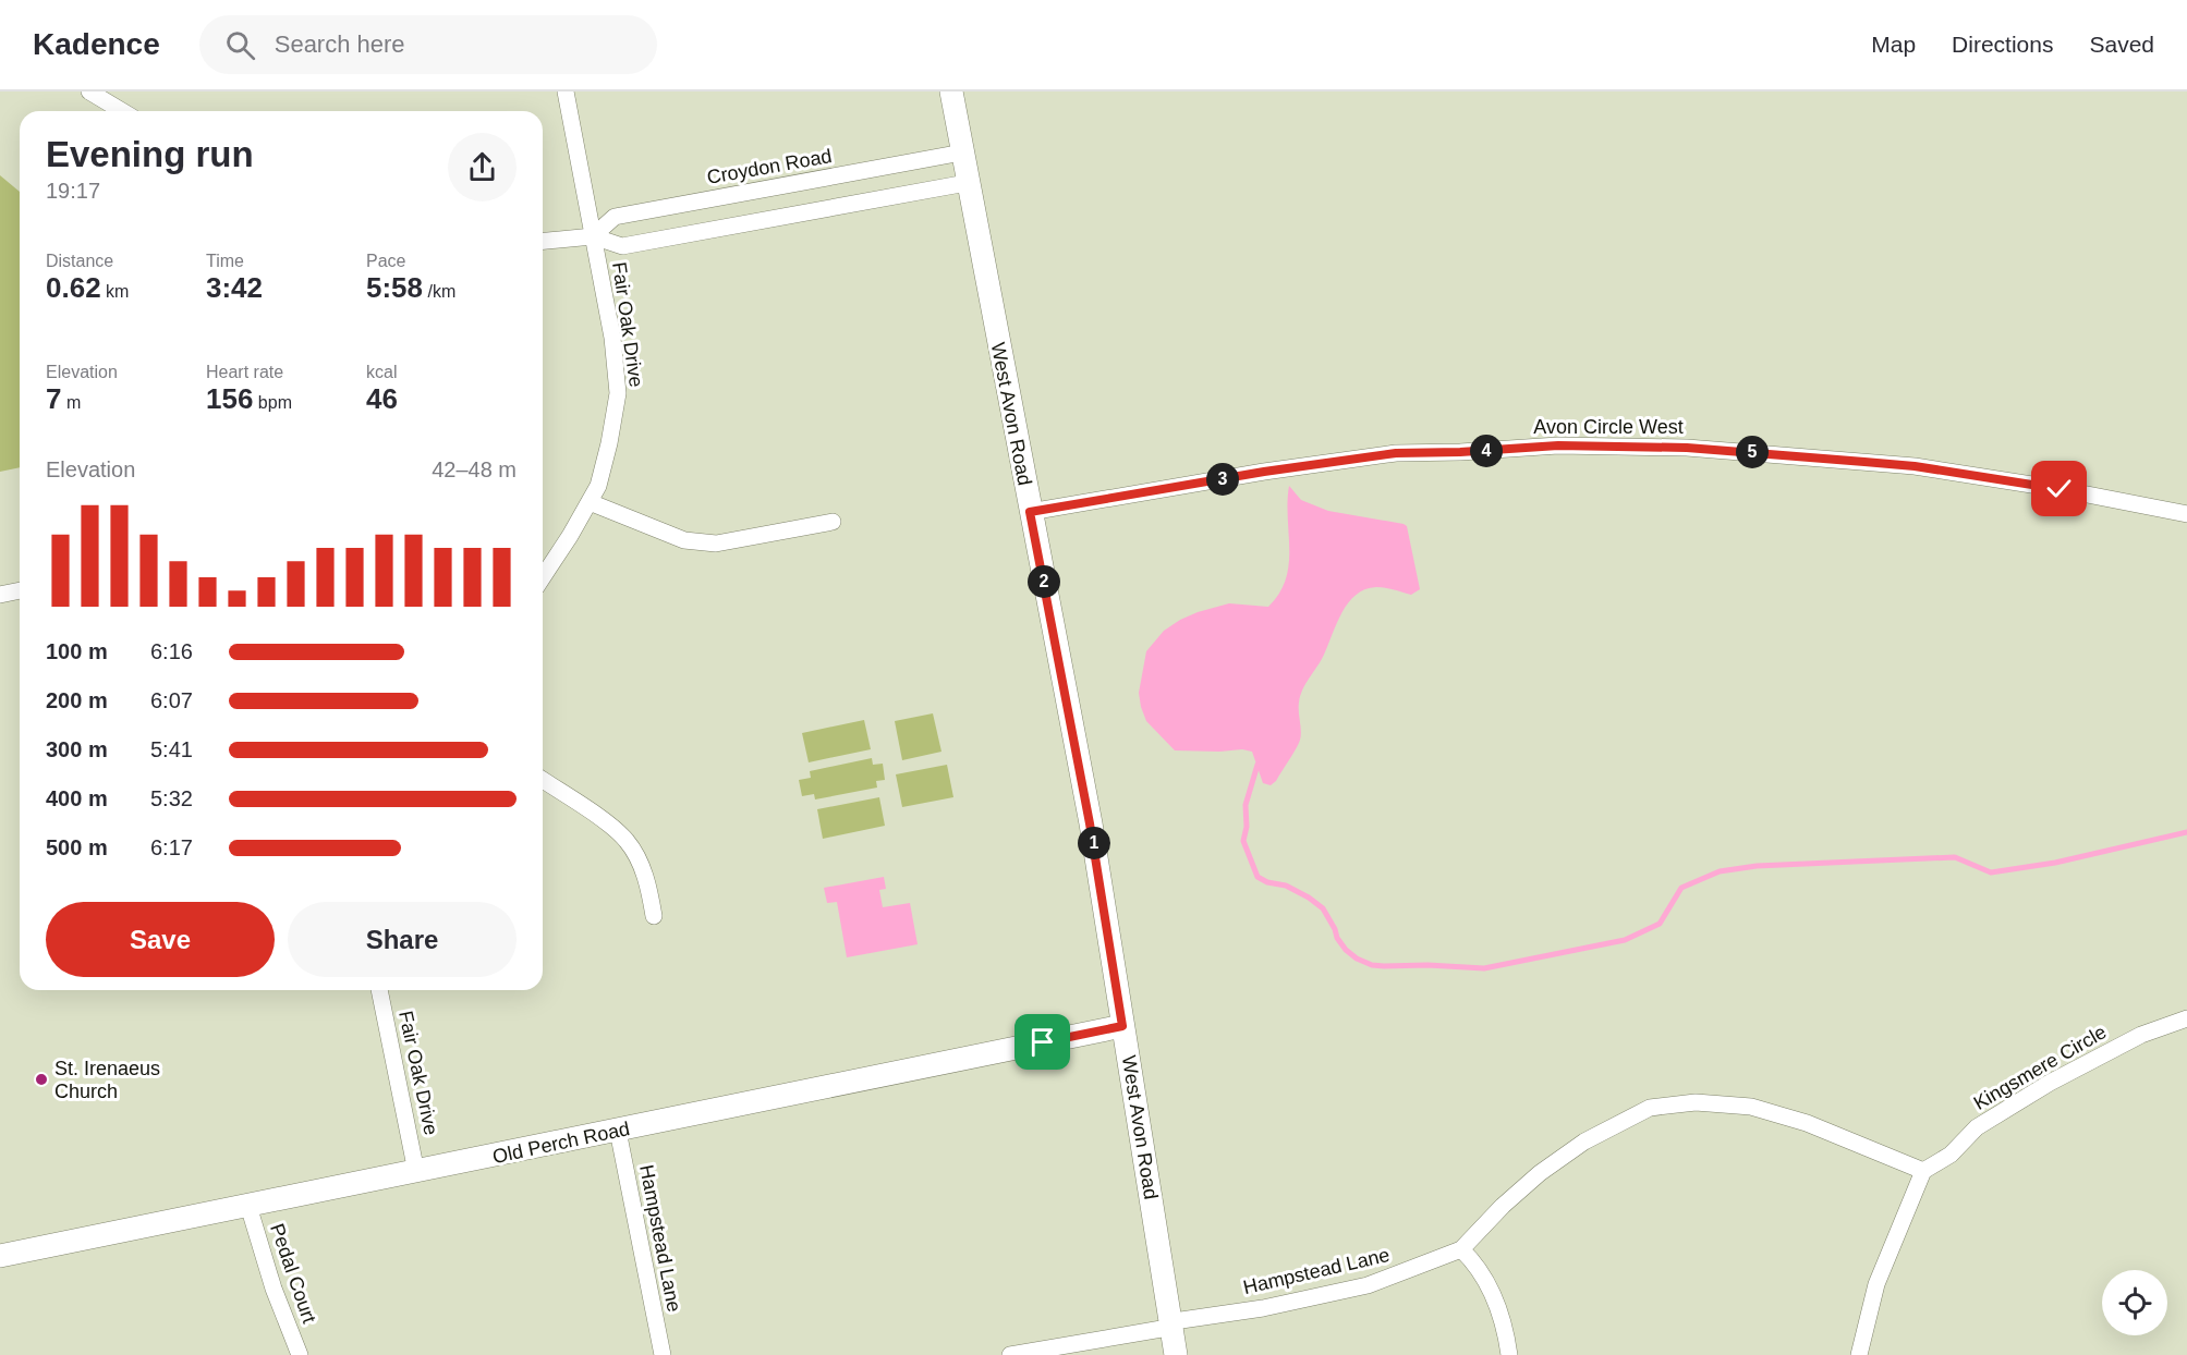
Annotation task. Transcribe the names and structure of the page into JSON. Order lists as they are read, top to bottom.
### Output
{
  "streets": {
    "street": [
      "Croydon Road",
      "Fair Oak Drive",
      "West Avon Road",
      "Avon Circle West",
      "Kingsmere Circle",
      "Old Perch Road",
      "Hampstead Lane",
      "Pedal Court"
    ]
  },
  "crossings": [
    ["Croydon Road", "Fair Oak Drive"],
    ["Croydon Road", "West Avon Road"],
    ["Fair Oak Drive", "Old Perch Road"],
    ["West Avon Road", "Avon Circle West"],
    ["West Avon Road", "Old Perch Road"],
    ["West Avon Road", "Hampstead Lane"],
    ["Kingsmere Circle", "Hampstead Lane"],
    ["Old Perch Road", "Hampstead Lane"],
    ["Old Perch Road", "Pedal Court"]
  ],
  "places": ["St. Irenaeus Church"],
  "page": {
    "header": "Kadence",
    "search": "Search here",
    "nav": ["Map", "Directions", "Saved"],
    "heading": ["Evening run", "19:17"],
    "stats": [
      ["Distance", "0.62 km"],
      ["Time", "3:42"],
      ["Pace", "5:58 /km"],
      ["Elevation", "7 m"],
      ["Heart rate", "156 bpm"],
      ["kcal", "46"]
    ],
    "pins": [
      "4",
      "5",
      "3",
      "2",
      "1"
    ],
    "chart": ["Elevation", "42–48 m"],
    "list": [
      {
        "name": "100 m",
        "note": "6:16"
      },
      {
        "name": "200 m",
        "note": "6:07"
      },
      {
        "name": "300 m",
        "note": "5:41"
      },
      {
        "name": "400 m",
        "note": "5:32"
      },
      {
        "name": "500 m",
        "note": "6:17"
      }
    ],
    "buttons": ["Save", "Share"]
  }
}
